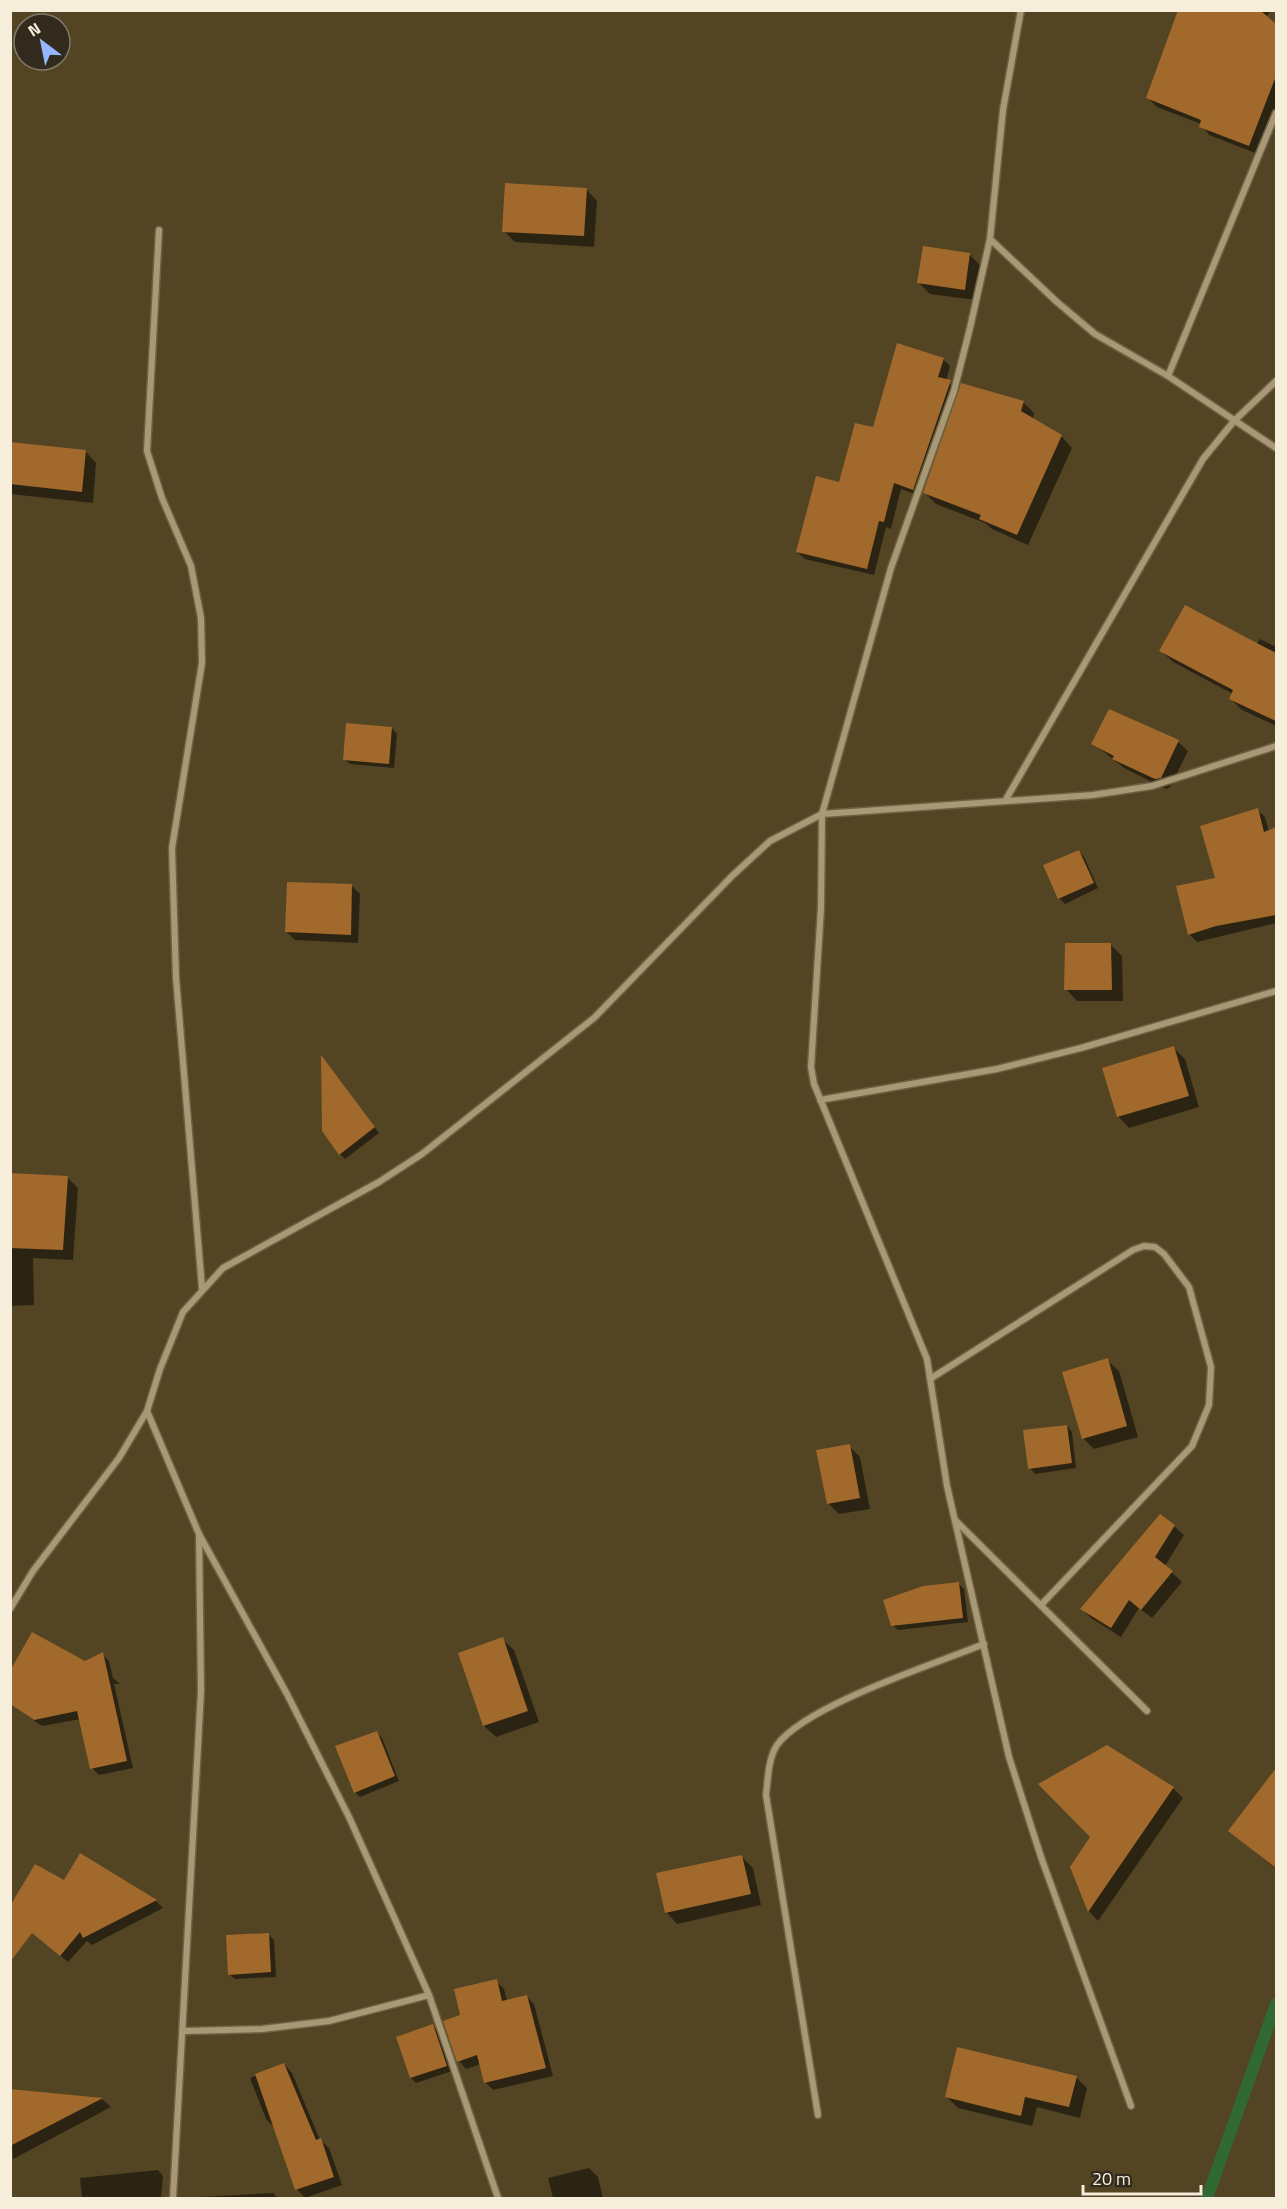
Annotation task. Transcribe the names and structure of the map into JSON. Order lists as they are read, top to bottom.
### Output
{
  "scale_bar": "20 m",
  "north": "top left"
}
